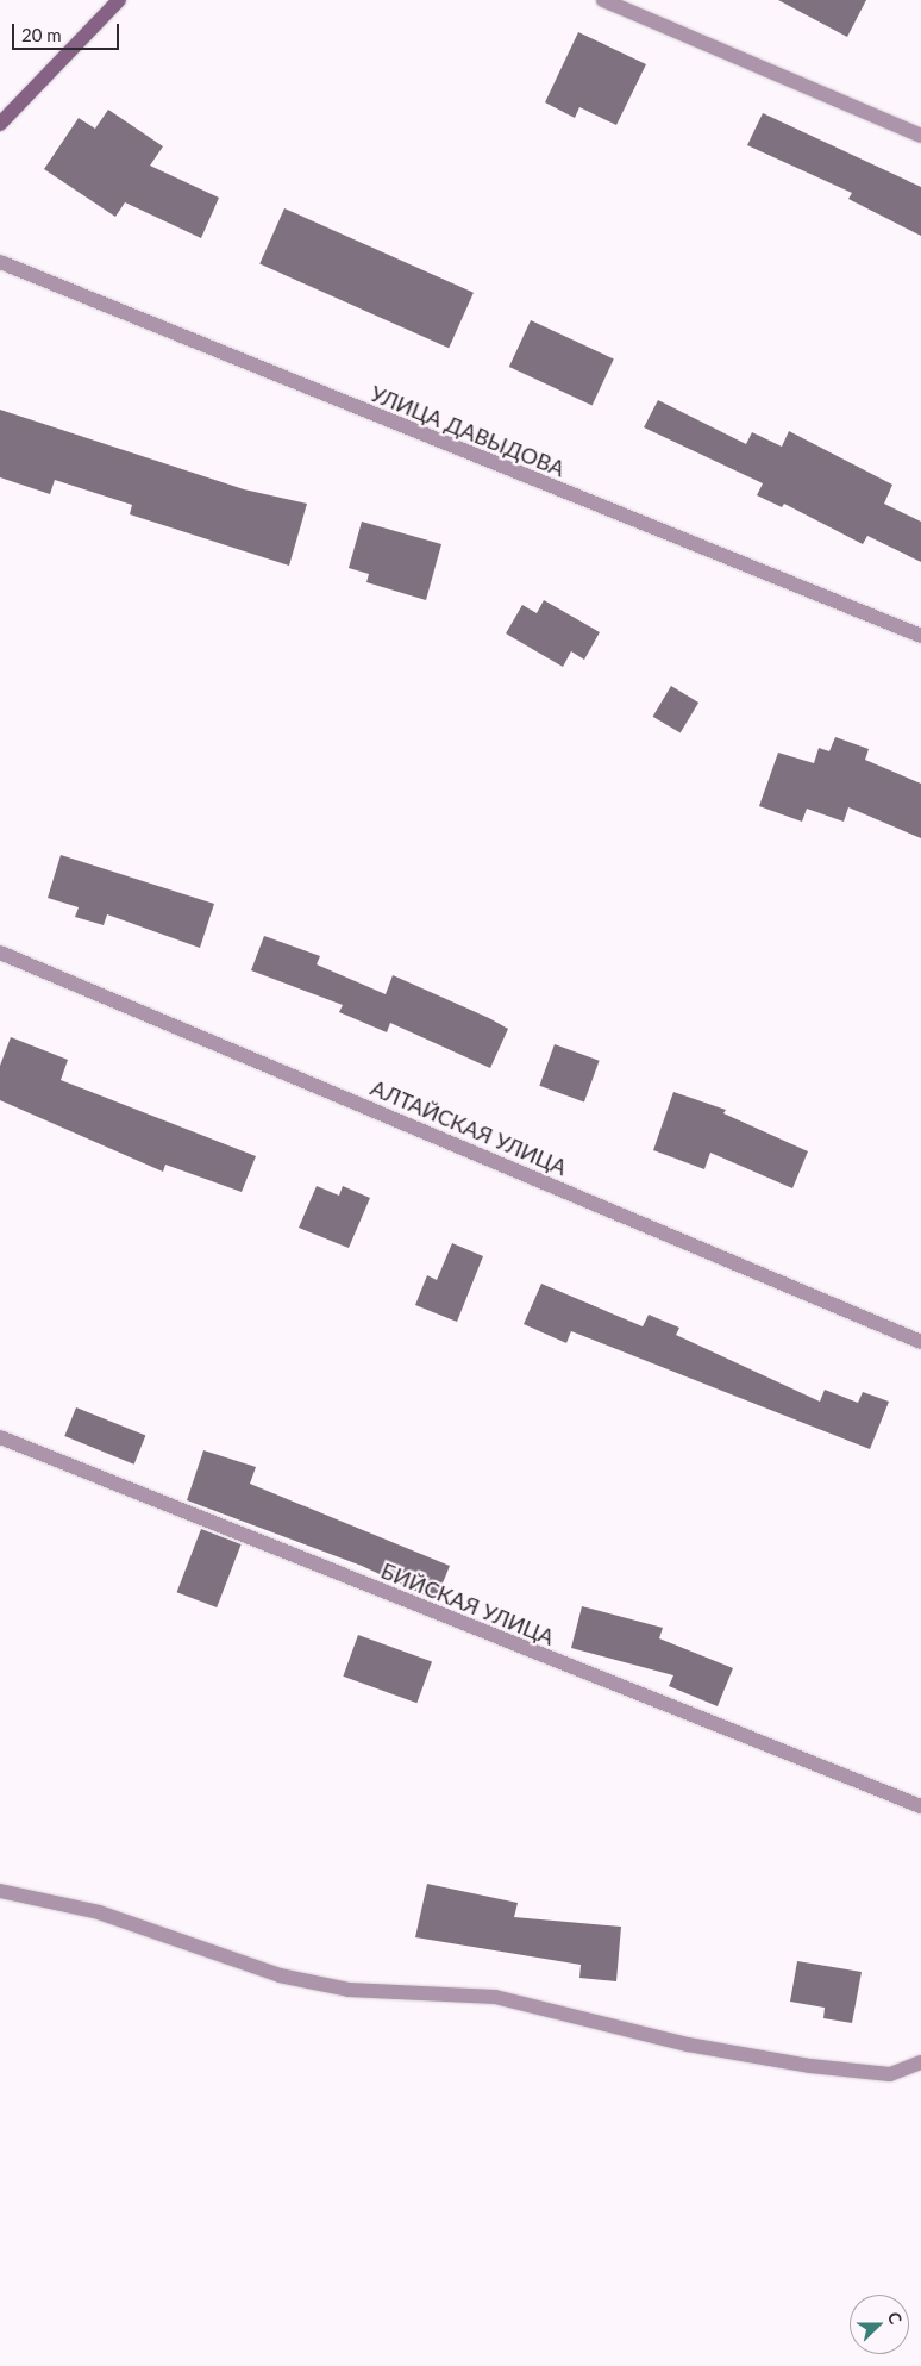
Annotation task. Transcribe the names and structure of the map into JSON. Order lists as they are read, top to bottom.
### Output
{
  "streets": {
    "street": ["УЛИЦА ДАВЫДОВА", "АЛТАЙСКАЯ УЛИЦА", "БИЙСКАЯ УЛИЦА"]
  },
  "scale_bar": "20 m",
  "north": "right"
}
